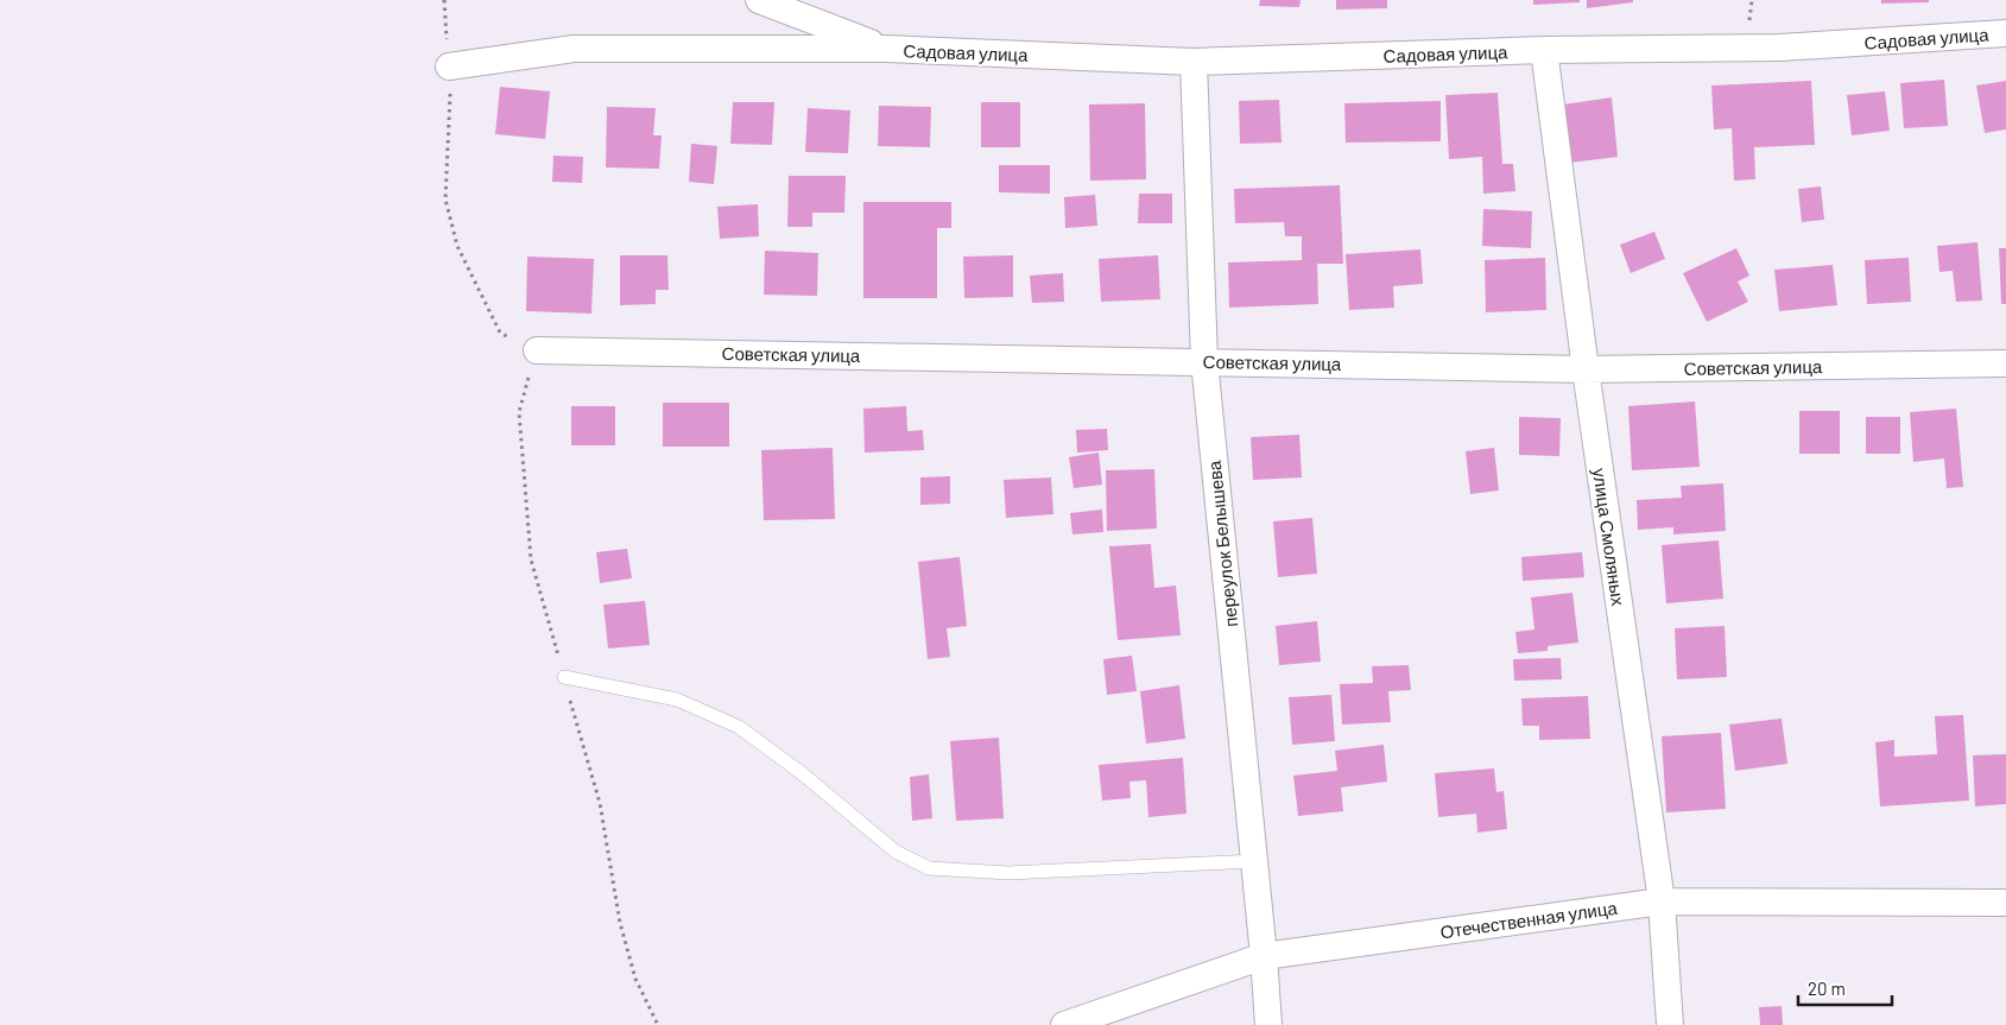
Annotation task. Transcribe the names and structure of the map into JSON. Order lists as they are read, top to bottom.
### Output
{
  "streets": {
    "street": [
      "Садовая улица",
      "Советская улица",
      "улица Смоляных",
      "переулок Белышева",
      "Отечественная улица"
    ]
  },
  "crossings": [
    ["Садовая улица", "улица Смоляных"],
    ["Садовая улица", "переулок Белышева"],
    ["Советская улица", "улица Смоляных"],
    ["Советская улица", "переулок Белышева"],
    ["улица Смоляных", "Отечественная улица"],
    ["переулок Белышева", "Отечественная улица"]
  ],
  "scale_bar": "20 m"
}
